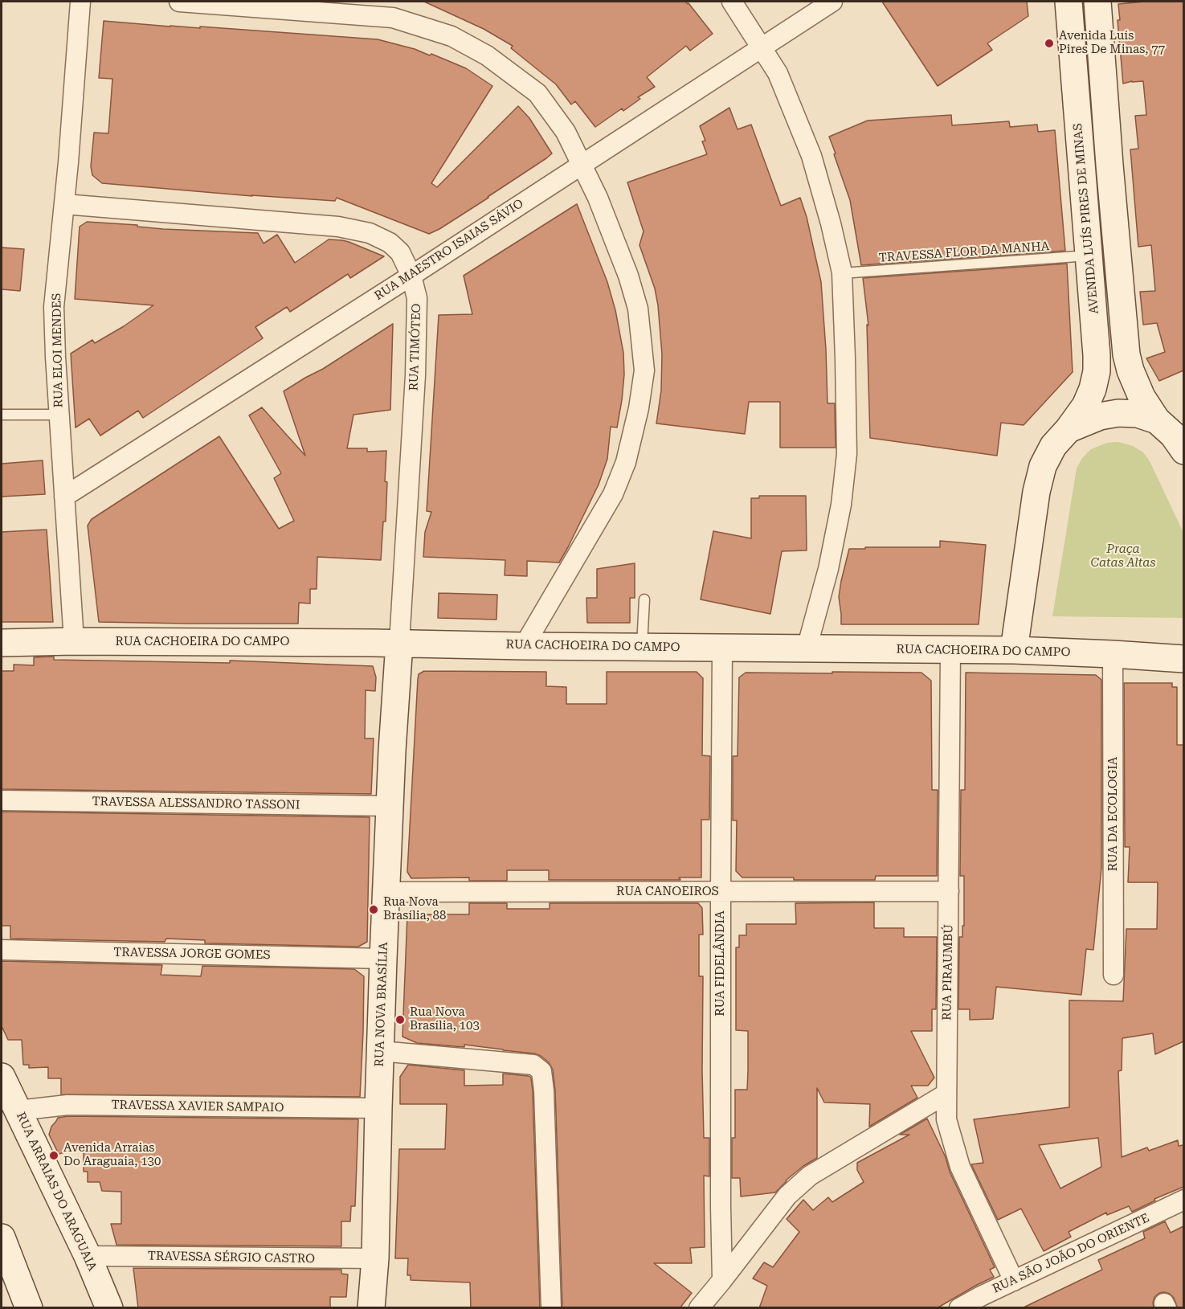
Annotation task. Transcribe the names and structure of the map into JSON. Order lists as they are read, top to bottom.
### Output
{
  "streets": {
    "main road": [
      "AVENIDA LUÍS PIRES DE MINAS",
      "RUA CACHOEIRA DO CAMPO",
      "RUA NOVA BRASÍLIA",
      "RUA ARRAIAS DO ARAGUAIA"
    ],
    "street": [
      "RUA MAESTRO ISAIAS SÁVIO",
      "RUA TIMÓTEO",
      "RUA ELOI MENDES",
      "TRAVESSA ALESSANDRO TASSONI",
      "RUA DA ECOLOGIA",
      "RUA CANOEIROS",
      "TRAVESSA JORGE GOMES",
      "RUA FIDELÂNDIA",
      "RUA PIRAUMBÚ",
      "TRAVESSA XAVIER SAMPAIO",
      "RUA SÃO JOÃO DO ORIENTE",
      "TRAVESSA SÉRGIO CASTRO"
    ],
    "lane": ["TRAVESSA FLOR DA MANHA"]
  },
  "crossings": [
    ["AVENIDA LUÍS PIRES DE MINAS", "TRAVESSA FLOR DA MANHA"],
    ["RUA MAESTRO ISAIAS SÁVIO", "RUA TIMÓTEO"],
    ["RUA MAESTRO ISAIAS SÁVIO", "RUA ELOI MENDES"],
    ["RUA TIMÓTEO", "RUA ELOI MENDES"],
    ["RUA TIMÓTEO", "RUA CACHOEIRA DO CAMPO"],
    ["RUA TIMÓTEO", "RUA NOVA BRASÍLIA"],
    ["RUA ELOI MENDES", "RUA CACHOEIRA DO CAMPO"],
    ["RUA CACHOEIRA DO CAMPO", "RUA DA ECOLOGIA"],
    ["RUA CACHOEIRA DO CAMPO", "RUA FIDELÂNDIA"],
    ["RUA CACHOEIRA DO CAMPO", "RUA PIRAUMBÚ"],
    ["RUA CACHOEIRA DO CAMPO", "RUA NOVA BRASÍLIA"],
    ["TRAVESSA ALESSANDRO TASSONI", "RUA NOVA BRASÍLIA"],
    ["RUA CANOEIROS", "RUA FIDELÂNDIA"],
    ["RUA CANOEIROS", "RUA PIRAUMBÚ"],
    ["RUA CANOEIROS", "RUA NOVA BRASÍLIA"],
    ["TRAVESSA JORGE GOMES", "RUA NOVA BRASÍLIA"],
    ["RUA PIRAUMBÚ", "RUA SÃO JOÃO DO ORIENTE"],
    ["RUA NOVA BRASÍLIA", "TRAVESSA XAVIER SAMPAIO"],
    ["RUA NOVA BRASÍLIA", "TRAVESSA SÉRGIO CASTRO"],
    ["TRAVESSA XAVIER SAMPAIO", "RUA ARRAIAS DO ARAGUAIA"],
    ["RUA ARRAIAS DO ARAGUAIA", "TRAVESSA SÉRGIO CASTRO"]
  ],
  "parks": ["Praça Catas Altas"],
  "places": [
    "Avenida Luís Pires De Minas, 77",
    "Rua Nova Brasília, 88",
    "Rua Nova Brasília, 103",
    "Avenida Arraias Do Araguaia, 130"
  ]
}
